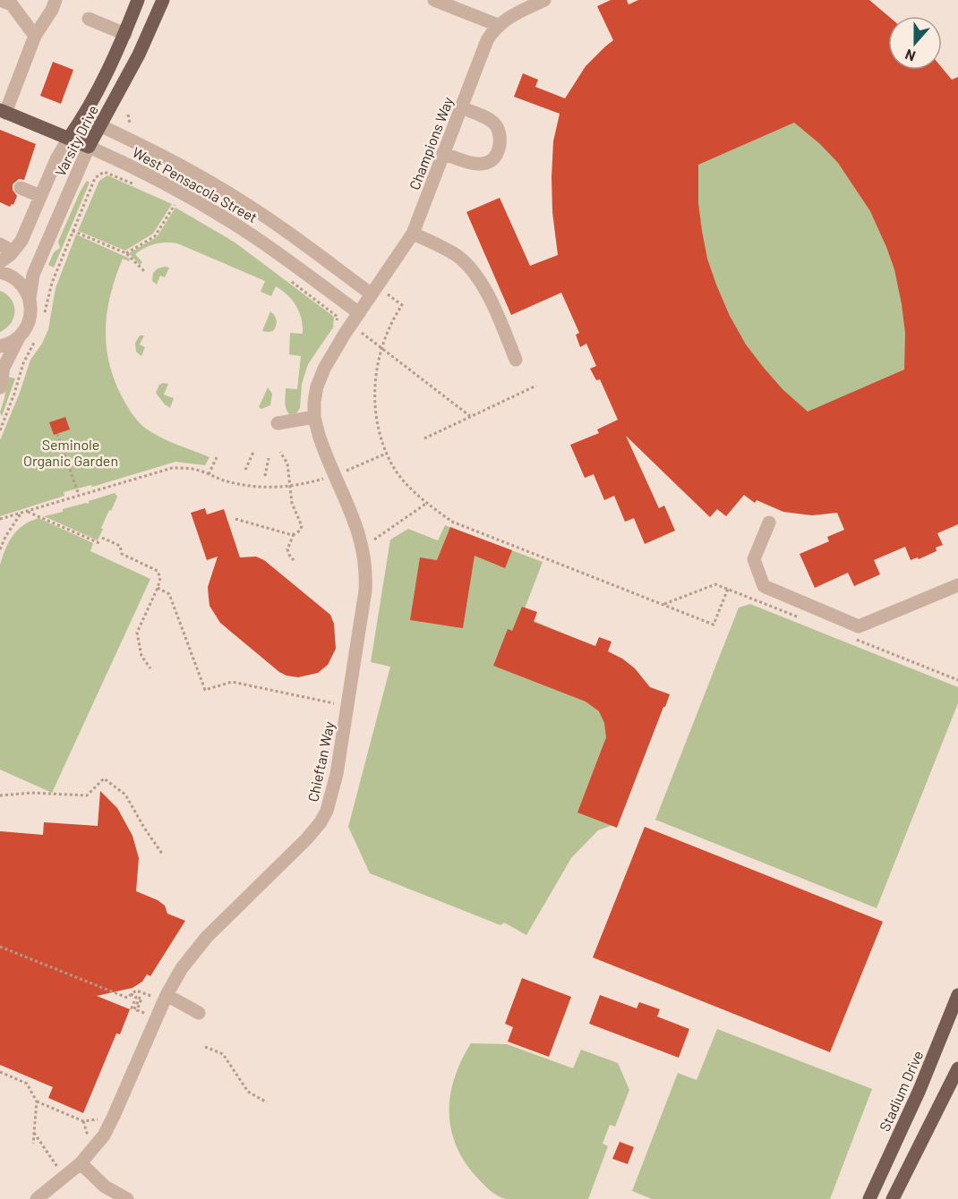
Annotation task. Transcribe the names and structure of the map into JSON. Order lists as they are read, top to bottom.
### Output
{
  "streets": {
    "main road": ["Varsity Drive", "West Pensacola Street", "Stadium Drive"],
    "street": ["Champions Way", "Chieftan Way"]
  },
  "crossings": [
    ["Varsity Drive", "West Pensacola Street"],
    ["Champions Way", "West Pensacola Street"],
    ["Champions Way", "Chieftan Way"],
    ["West Pensacola Street", "Chieftan Way"]
  ],
  "parks": ["Seminole Organic Garden"],
  "north": "bottom"
}
